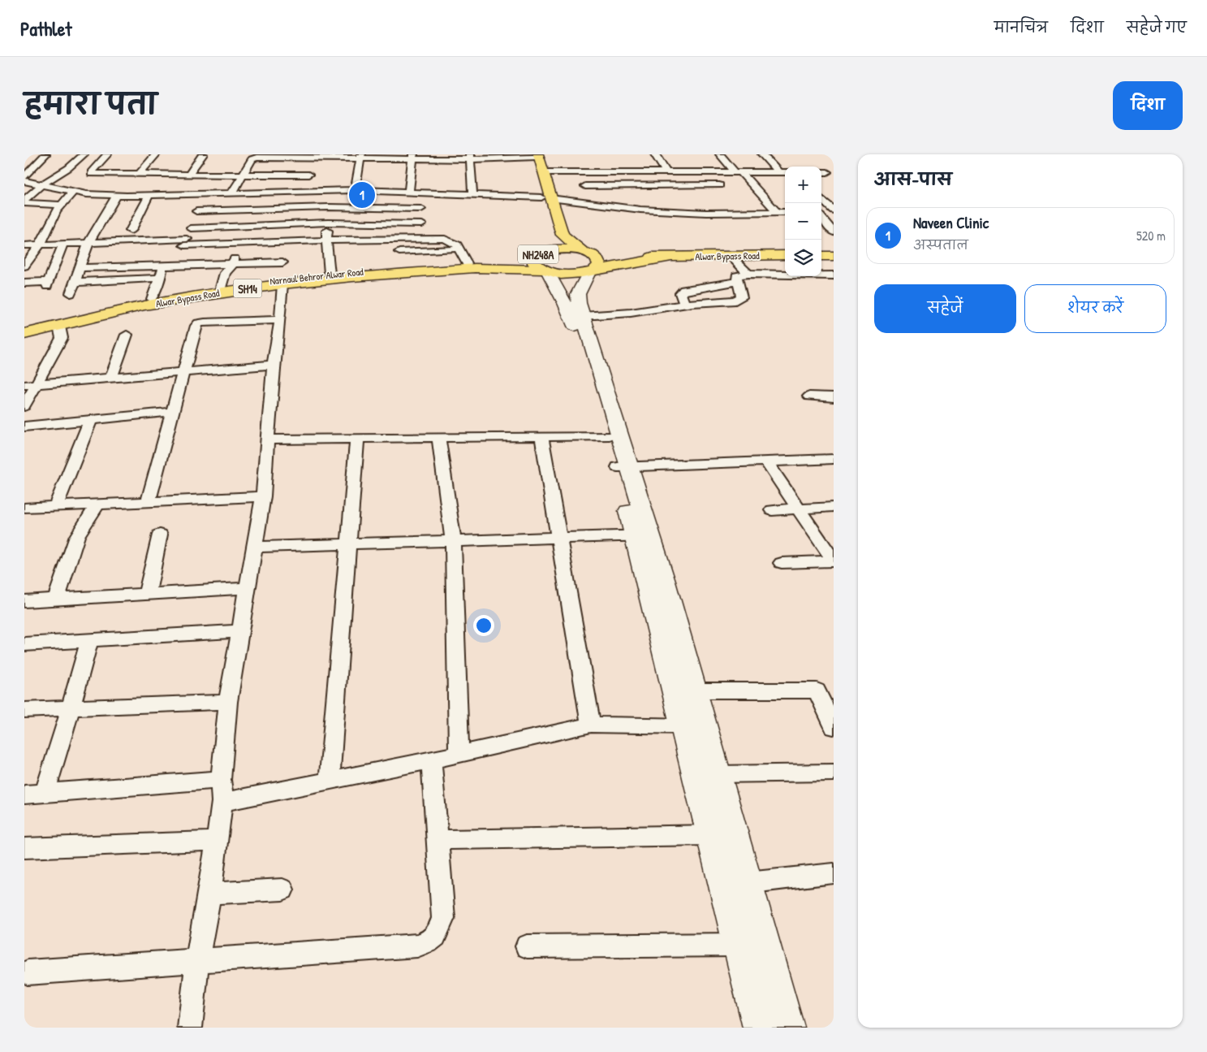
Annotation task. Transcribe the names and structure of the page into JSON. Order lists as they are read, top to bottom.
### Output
{
  "streets": {
    "main road": [
      "NH248A",
      "Alwar Bypass Road",
      "Narnaul Behror Alwar Road",
      "SH14"
    ]
  },
  "crossings": [
    ["NH248A", "Alwar Bypass Road"],
    ["NH248A", "SH14"],
    ["Alwar Bypass Road", "Narnaul Behror Alwar Road"],
    ["Alwar Bypass Road", "SH14"],
    ["Narnaul Behror Alwar Road", "SH14"]
  ],
  "page": {
    "header": "Pathlet",
    "nav": ["मानचित्र", "दिशा", "सहेजे गए"],
    "title": "हमारा पता",
    "buttons": [
      "दिशा",
      ["सहेजें", "शेयर करें"]
    ],
    "heading": "आस-पास",
    "map_buttons": ["+", "−"],
    "pins": "1",
    "list": [
      {
        "mark": "1",
        "name": "Naveen Clinic",
        "note": "अस्पताल",
        "value": "520 m"
      }
    ]
  }
}
